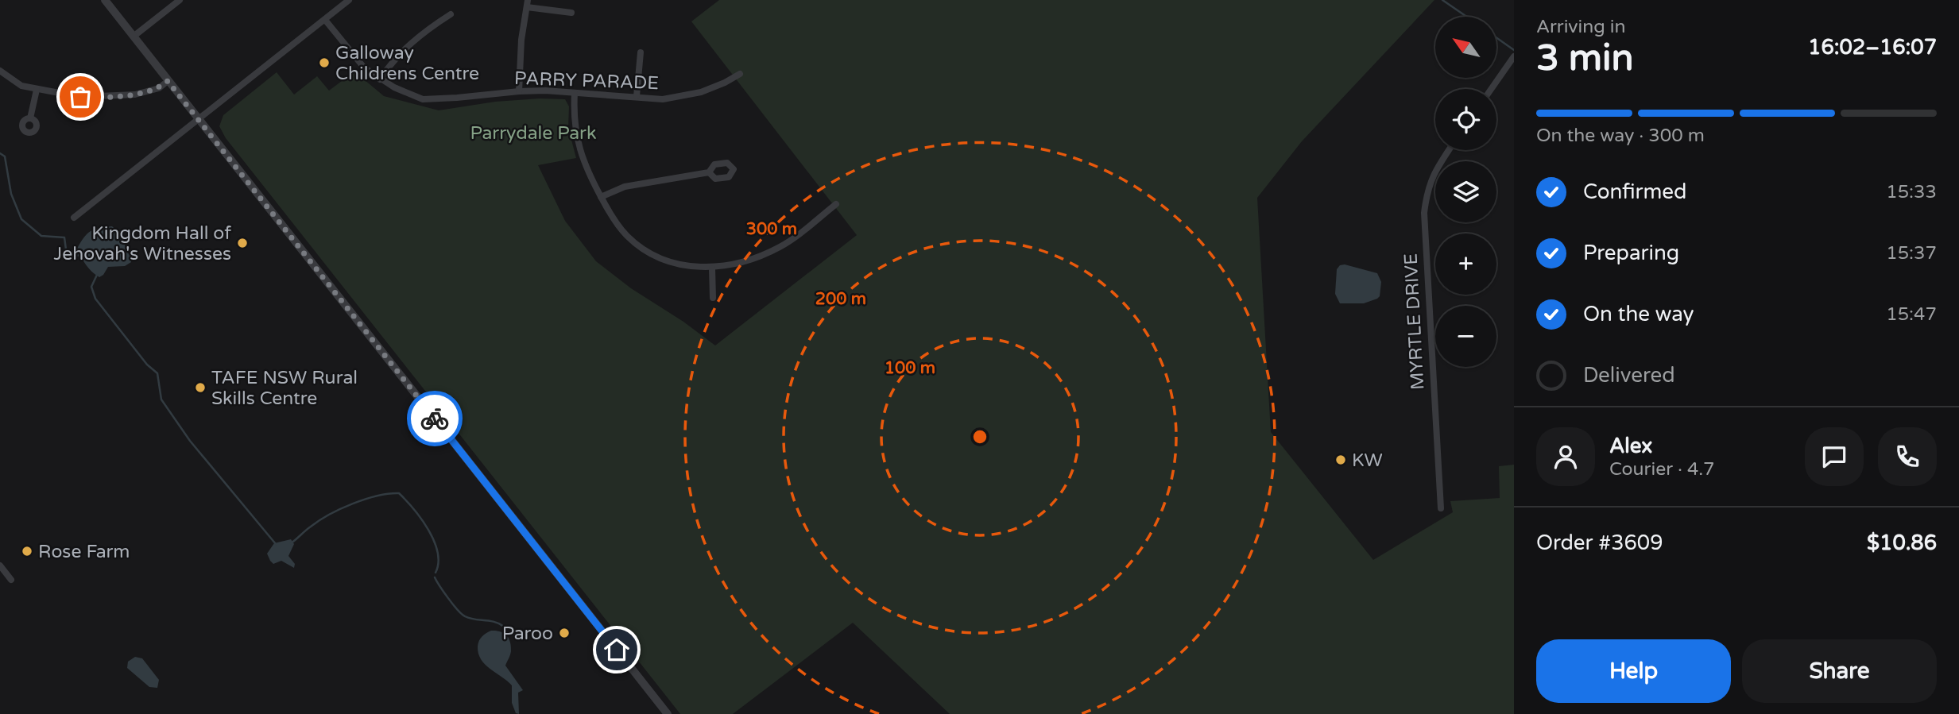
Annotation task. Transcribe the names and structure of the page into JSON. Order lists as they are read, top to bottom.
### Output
{
  "streets": {
    "street": ["PARRY PARADE", "MYRTLE DRIVE"]
  },
  "parks": ["Parrydale Park"],
  "places": [
    "Galloway Childrens Centre",
    "Kingdom Hall of Jehovah's Witnesses",
    "TAFE NSW Rural Skills Centre",
    "KW",
    "Rose Farm",
    "Paroo"
  ],
  "north": "top left",
  "page": {
    "heading": ["3 min", "Arriving in", "16:02–16:07"],
    "panel": [
      "Alex",
      "Courier · 4.7",
      "Order #3609",
      "$10.86"
    ],
    "map_buttons": ["+", "−"],
    "bar": "On the way · 300 m",
    "list": [
      ["Confirmed", "15:33"],
      ["Preparing", "15:37"],
      ["On the way", "15:47"],
      "Delivered"
    ],
    "buttons": ["Help", "Share"]
  },
  "rings": ["300 m", "200 m", "100 m"]
}
